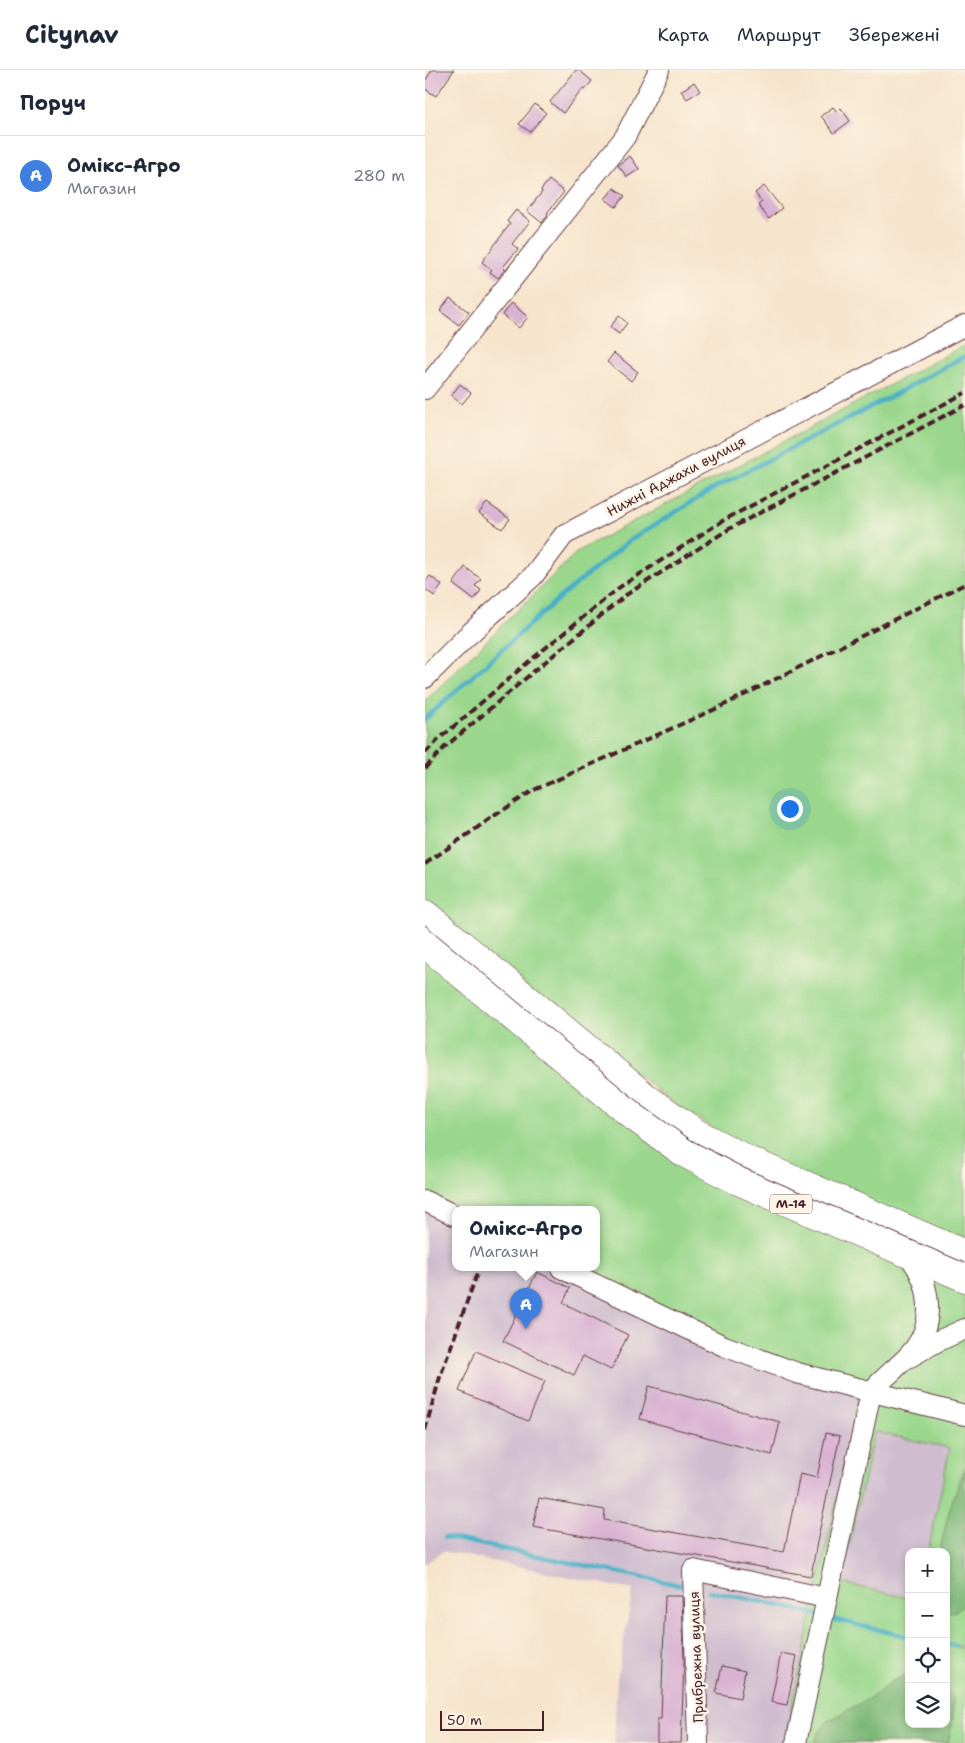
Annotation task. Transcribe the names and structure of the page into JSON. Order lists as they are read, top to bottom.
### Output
{
  "streets": {
    "highway": ["М-14"],
    "street": ["Нижні Аджахи вулиця", "Прибрежна вулиця"]
  },
  "scale_bar": "50 m",
  "page": {
    "header": "Citynav",
    "nav": ["Карта", "Маршрут", "Збережені"],
    "heading": "Поруч",
    "list": [
      {
        "mark": "A",
        "name": "Омiкс-Агро",
        "note": "Магазин",
        "value": "280 m"
      }
    ],
    "popup": ["Омiкс-Агро", "Магазин"],
    "pins": "A",
    "map_buttons": ["+", "−"],
    "scale": "50 m"
  }
}
